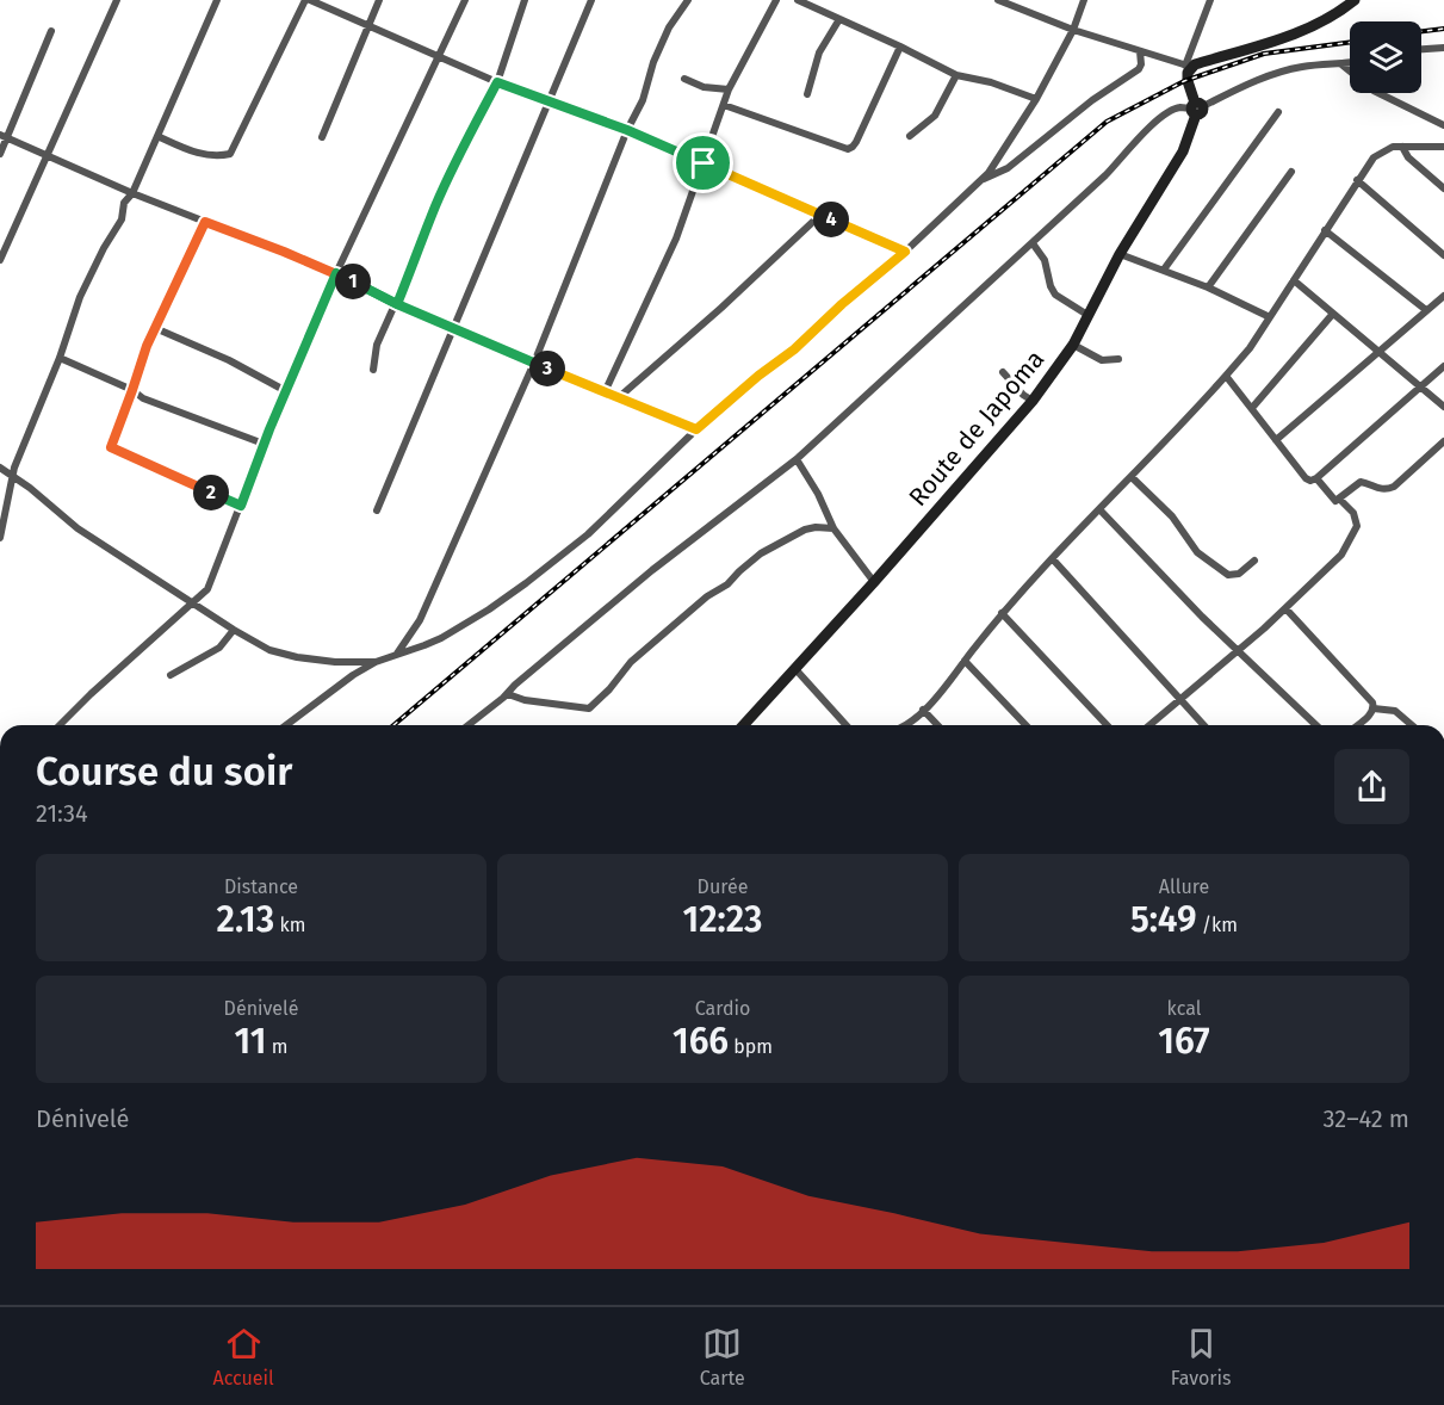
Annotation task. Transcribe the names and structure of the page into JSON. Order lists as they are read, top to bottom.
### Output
{
  "streets": {
    "street": ["Route de Japoma"]
  },
  "page": {
    "pins": [
      "4",
      "1",
      "3",
      "2"
    ],
    "heading": ["Course du soir", "21:34"],
    "stats": [
      ["Distance", "2.13 km"],
      ["Durée", "12:23"],
      ["Allure", "5:49 /km"],
      ["Dénivelé", "11 m"],
      ["Cardio", "166 bpm"],
      ["kcal", "167"]
    ],
    "chart": ["Dénivelé", "32–42 m"],
    "tabs": ["Accueil", "Carte", "Favoris"]
  }
}
